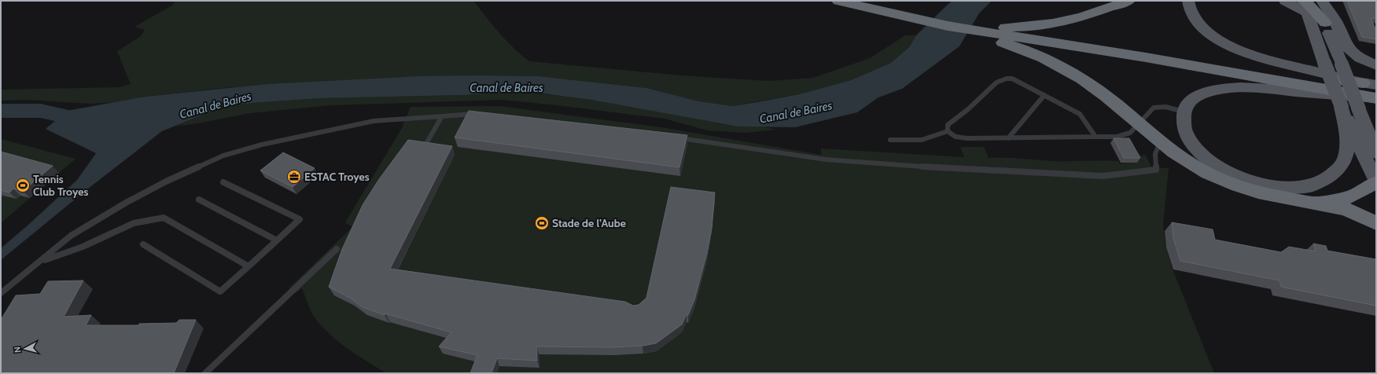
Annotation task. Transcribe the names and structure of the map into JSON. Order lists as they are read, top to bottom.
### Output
{
  "water": ["Canal de Baires"],
  "places": {
    "office": ["ESTAC Troyes"],
    "sports": ["Tennis Club Troyes", "Stade de l’Aube"]
  },
  "north": "left"
}
